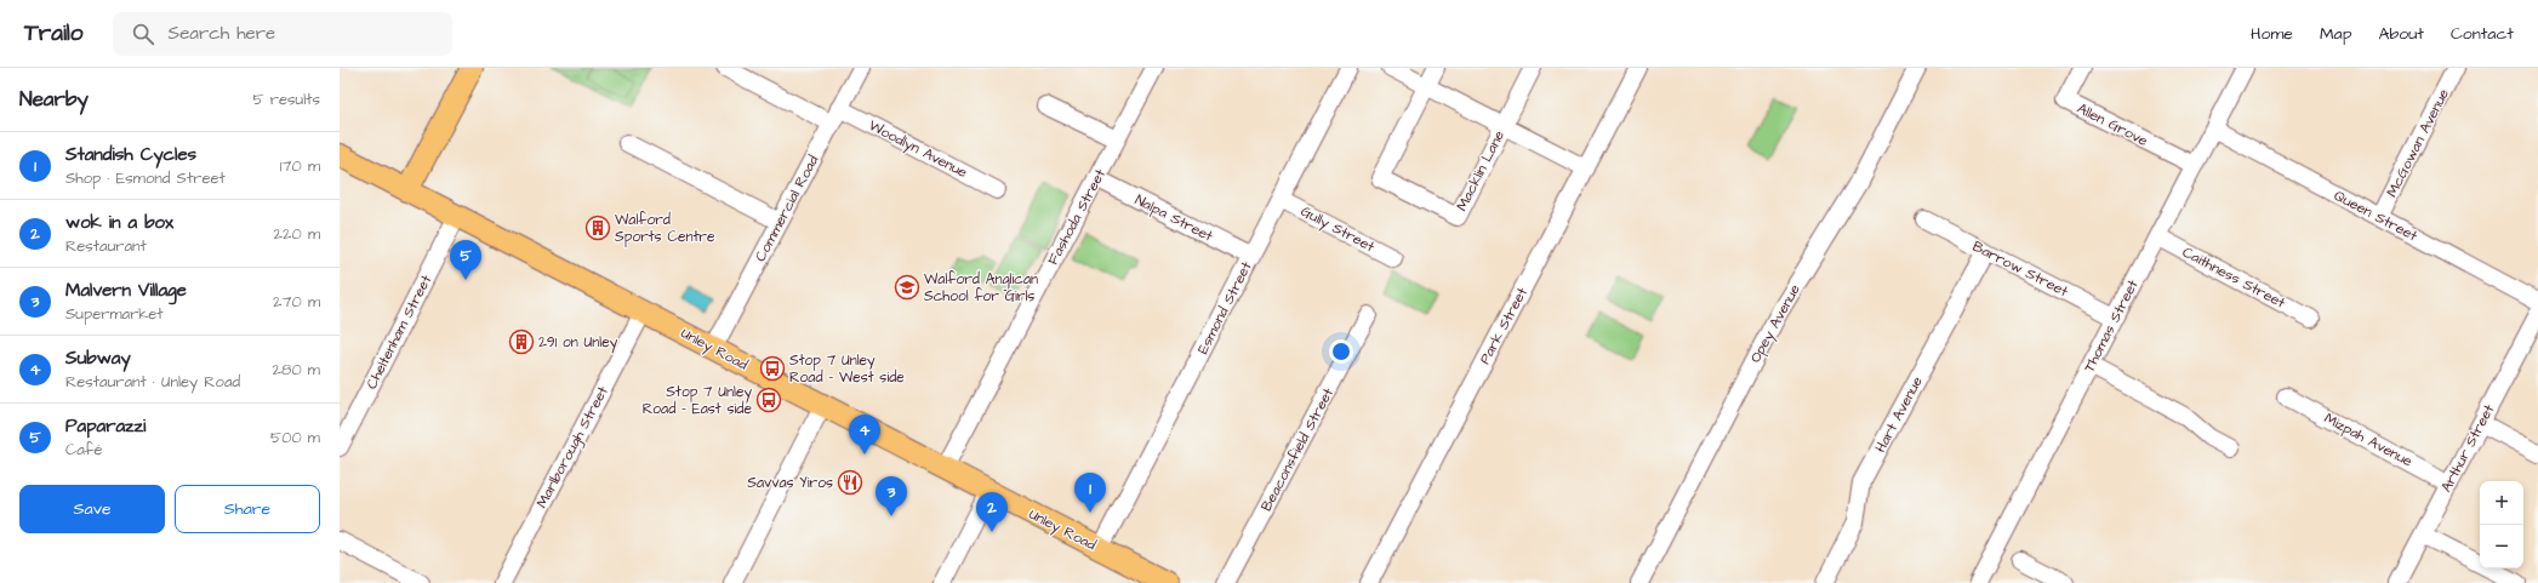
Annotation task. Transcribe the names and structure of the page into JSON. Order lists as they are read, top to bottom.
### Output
{
  "streets": {
    "main road": ["Unley Road"],
    "street": [
      "Allen Grove",
      "McGowan Avenue",
      "Woodlyn Avenue",
      "Macklin Lane",
      "Commercial Road",
      "Queen Street",
      "Fashoda Street",
      "Nalpa Street",
      "Gully Street",
      "Barrow Street",
      "Caithness Street",
      "Esmond Street",
      "Opey Avenue",
      "Park Street",
      "Thomas Street",
      "Cheltenham Street",
      "Hart Avenue",
      "Mizpah Avenue",
      "Marlborough Street",
      "Arthur Street",
      "Beaconsfield Street"
    ]
  },
  "crossings": [
    ["Allen Grove", "Thomas Street"],
    ["McGowan Avenue", "Queen Street"],
    ["Woodlyn Avenue", "Commercial Road"],
    ["Commercial Road", "Unley Road"],
    ["Queen Street", "Thomas Street"],
    ["Fashoda Street", "Nalpa Street"],
    ["Fashoda Street", "Unley Road"],
    ["Nalpa Street", "Esmond Street"],
    ["Gully Street", "Esmond Street"],
    ["Barrow Street", "Thomas Street"],
    ["Barrow Street", "Hart Avenue"],
    ["Caithness Street", "Thomas Street"],
    ["Esmond Street", "Unley Road"],
    ["Cheltenham Street", "Unley Road"],
    ["Unley Road", "Marlborough Street"],
    ["Mizpah Avenue", "Arthur Street"]
  ],
  "places": {
    "building": ["Walford Sports Centre", "291 on Unley"],
    "school or university": ["Walford Anglican School for Girls"],
    "bus stop": ["Stop 7 Unley Road - West side", "Stop 7 Unley Road - East side"],
    "restaurant": ["Savvas Yiros"]
  },
  "page": {
    "header": "Trailo",
    "search": "Search here",
    "nav": [
      "Home",
      "Map",
      "About",
      "Contact"
    ],
    "heading": ["Nearby", "5 results"],
    "list": [
      {
        "mark": "1",
        "name": "Standish Cycles",
        "note": "Shop · Esmond Street",
        "value": "170 m"
      },
      {
        "mark": "2",
        "name": "wok in a box",
        "note": "Restaurant",
        "value": "220 m"
      },
      {
        "mark": "3",
        "name": "Malvern Village",
        "note": "Supermarket",
        "value": "270 m"
      },
      {
        "mark": "4",
        "name": "Subway",
        "note": "Restaurant · Unley Road",
        "value": "280 m"
      },
      {
        "mark": "5",
        "name": "Paparazzi",
        "note": "Café",
        "value": "500 m"
      }
    ],
    "pins": [
      "5",
      "4",
      "1",
      "3",
      "2"
    ],
    "buttons": ["Save", "Share"],
    "map_buttons": ["+", "−"]
  }
}
